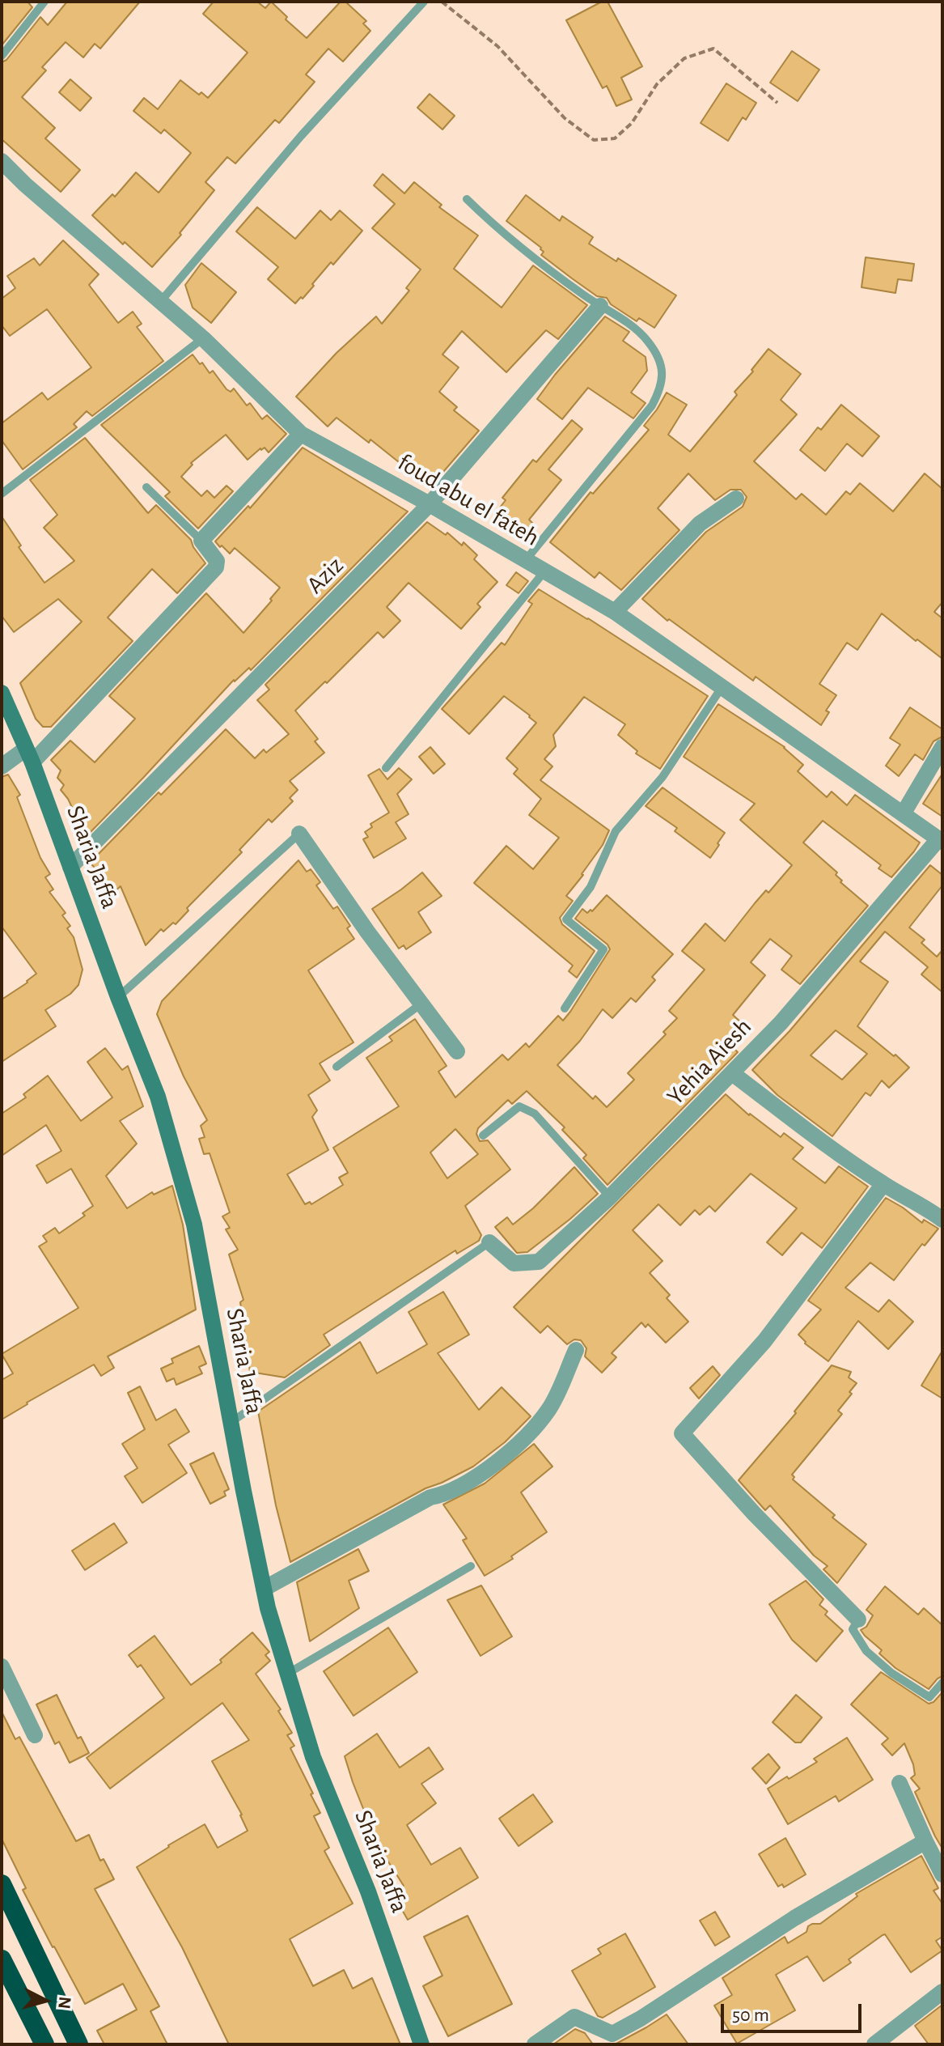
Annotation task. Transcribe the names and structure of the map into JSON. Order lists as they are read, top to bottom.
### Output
{
  "streets": {
    "street": [
      "foud abu el fateh",
      "Aziz",
      "Sharia Jaffa",
      "Yehia Aiesh"
    ]
  },
  "crossings": [
    ["foud abu el fateh", "Aziz"],
    ["foud abu el fateh", "Yehia Aiesh"],
    ["Aziz", "Sharia Jaffa"]
  ],
  "scale_bar": "50 m",
  "north": "right"
}
